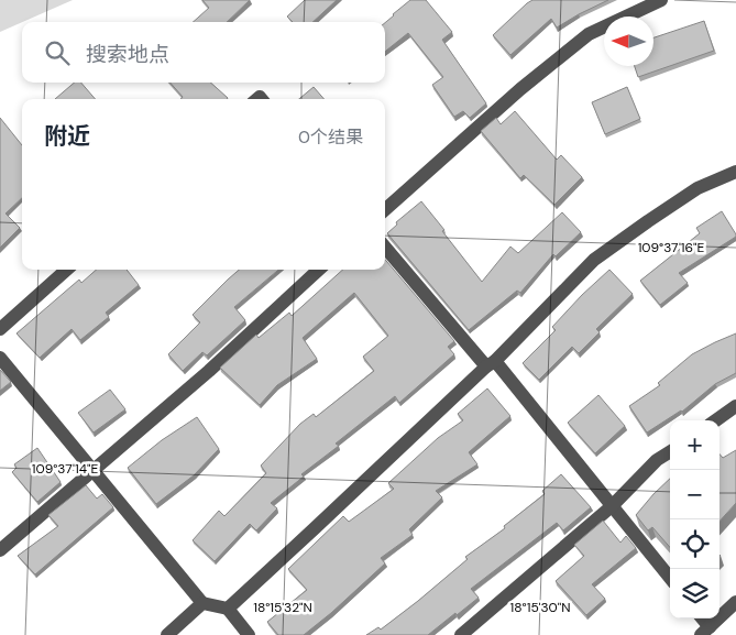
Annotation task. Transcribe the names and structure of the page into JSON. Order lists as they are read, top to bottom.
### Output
{
  "north": "left",
  "page": {
    "search": "搜索地点",
    "heading": ["附近", "0个结果"],
    "map_buttons": ["+", "−"]
  },
  "coordinates": [
    "109°37'16\"E",
    "109°37'14\"E",
    "18°15'32\"N",
    "18°15'30\"N"
  ]
}
